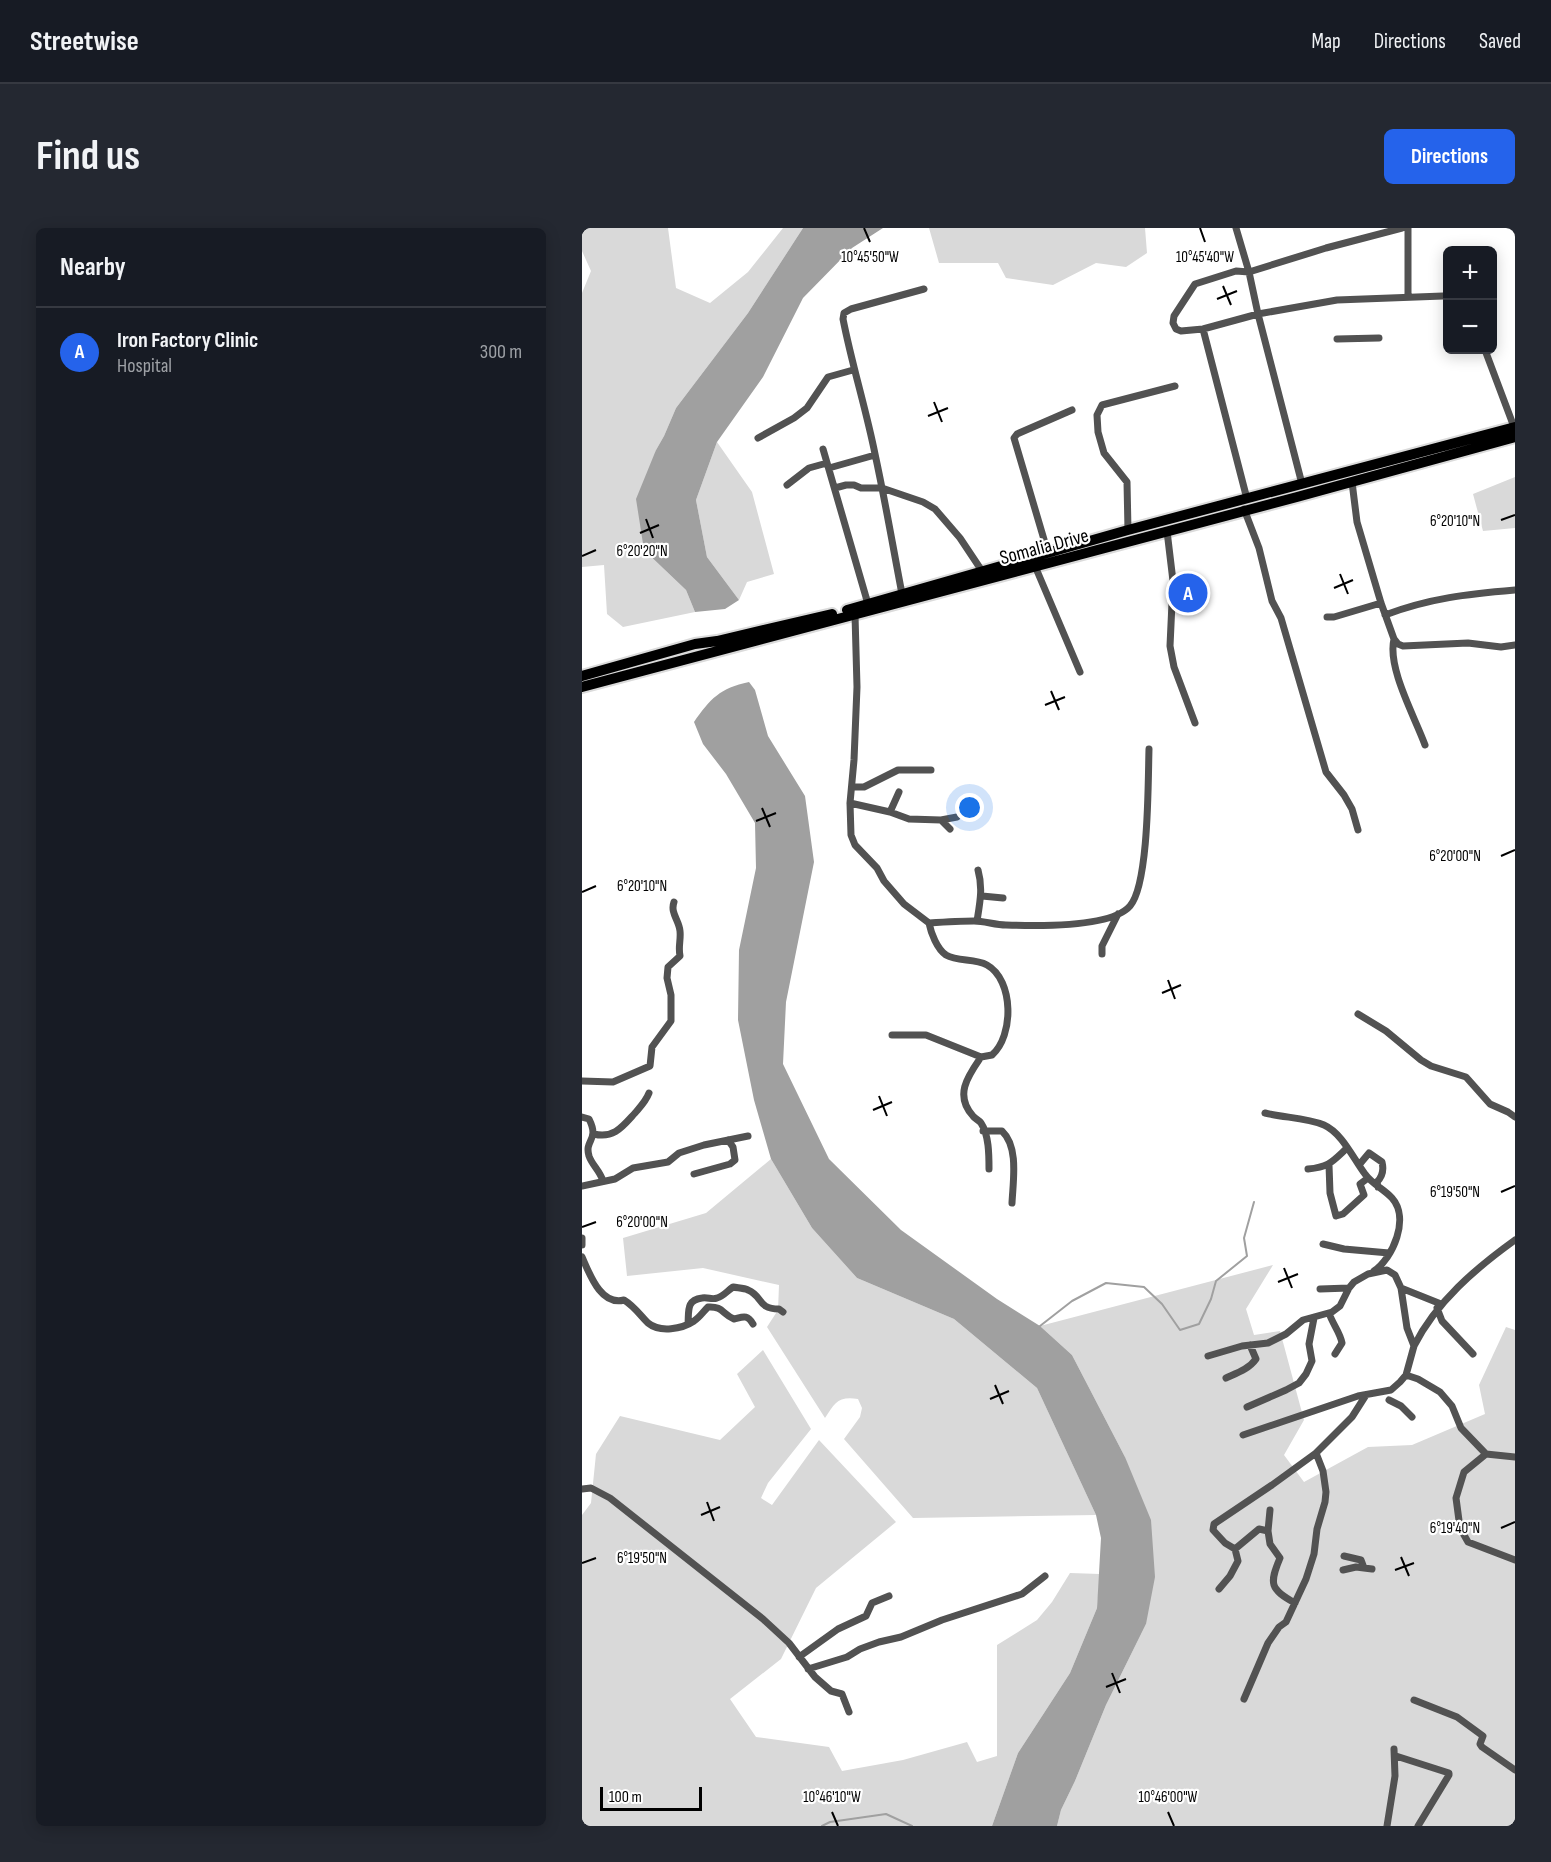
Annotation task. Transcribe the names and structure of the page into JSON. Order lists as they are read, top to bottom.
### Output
{
  "streets": {
    "main road": ["Somalia Drive"]
  },
  "scale_bar": "100 m",
  "page": {
    "header": "Streetwise",
    "nav": ["Map", "Directions", "Saved"],
    "buttons": "Directions",
    "title": "Find us",
    "heading": "Nearby",
    "map_buttons": ["+", "−"],
    "list": [
      {
        "mark": "A",
        "name": "Iron Factory Clinic",
        "note": "Hospital",
        "value": "300 m"
      }
    ],
    "pins": "A",
    "scale": "100 m"
  },
  "coordinates": [
    "10°45'50\"W",
    "10°45'40\"W",
    "6°20'10\"N",
    "6°20'20\"N",
    "6°20'00\"N",
    "6°19'50\"N",
    "6°19'40\"N",
    "10°46'10\"W",
    "10°46'00\"W"
  ]
}
